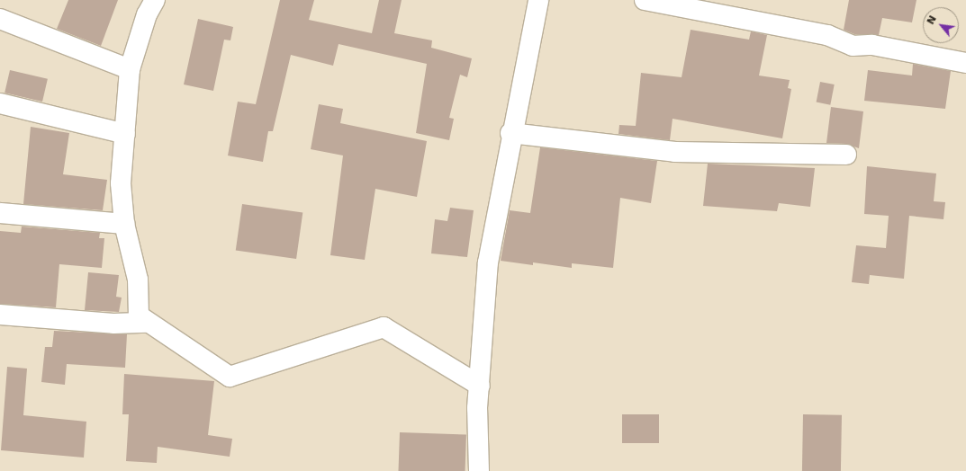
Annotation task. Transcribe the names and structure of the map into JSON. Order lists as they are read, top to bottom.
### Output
{
  "north": "top left"
}
